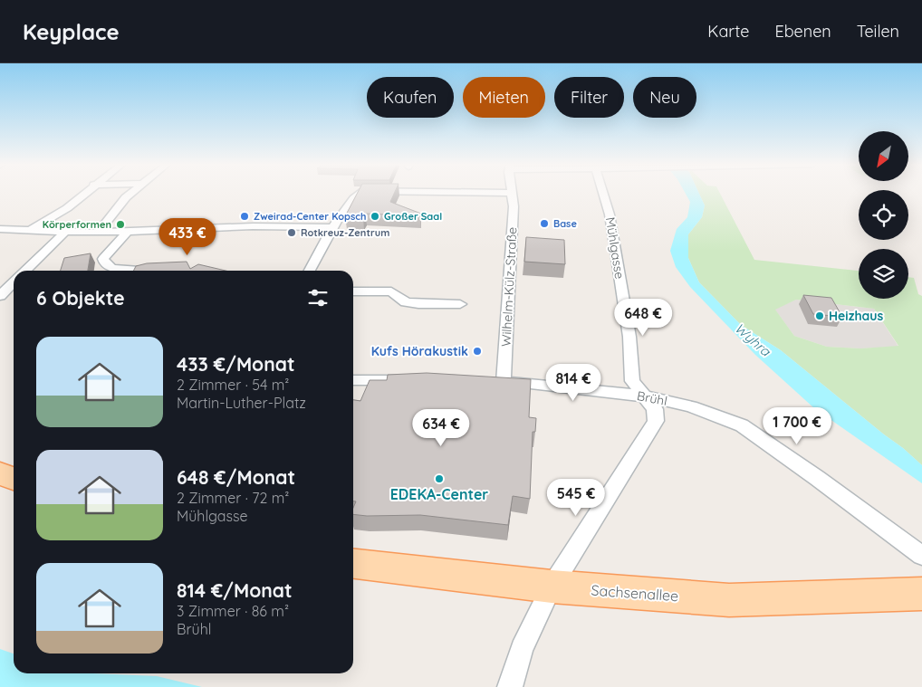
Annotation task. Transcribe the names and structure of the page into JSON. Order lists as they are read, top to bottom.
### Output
{
  "streets": {
    "main road": ["Sachsenallee"],
    "street": ["Mühlgasse", "Wilhelm-Külz-Straße", "Brühl"]
  },
  "crossings": [
    ["Mühlgasse", "Brühl"],
    ["Mühlgasse", "Sachsenallee"],
    ["Wilhelm-Külz-Straße", "Brühl"]
  ],
  "water": ["Wyhra"],
  "places": [
    "Zweirad-Center Kopsch",
    "Großer Saal",
    "Base",
    "Körperformen",
    "Rotkreuz-Zentrum",
    "Heizhaus",
    "Kufs Hörakustik",
    "EDEKA-Center"
  ],
  "north": "bottom left",
  "page": {
    "header": "Keyplace",
    "nav": ["Karte", "Ebenen", "Teilen"],
    "chip": [
      "Kaufen",
      "Mieten",
      "Filter",
      "Neu"
    ],
    "price": [
      "433 €",
      "648 €",
      "814 €",
      "1 700 €",
      "634 €",
      "545 €"
    ],
    "heading": "6 Objekte",
    "list": [
      {
        "name": "433 €/Monat",
        "note": "2 Zimmer · 54 m² · Martin-Luther-Platz"
      },
      {
        "name": "648 €/Monat",
        "note": "2 Zimmer · 72 m² · Mühlgasse"
      },
      {
        "name": "814 €/Monat",
        "note": "3 Zimmer · 86 m² · Brühl"
      }
    ]
  }
}
